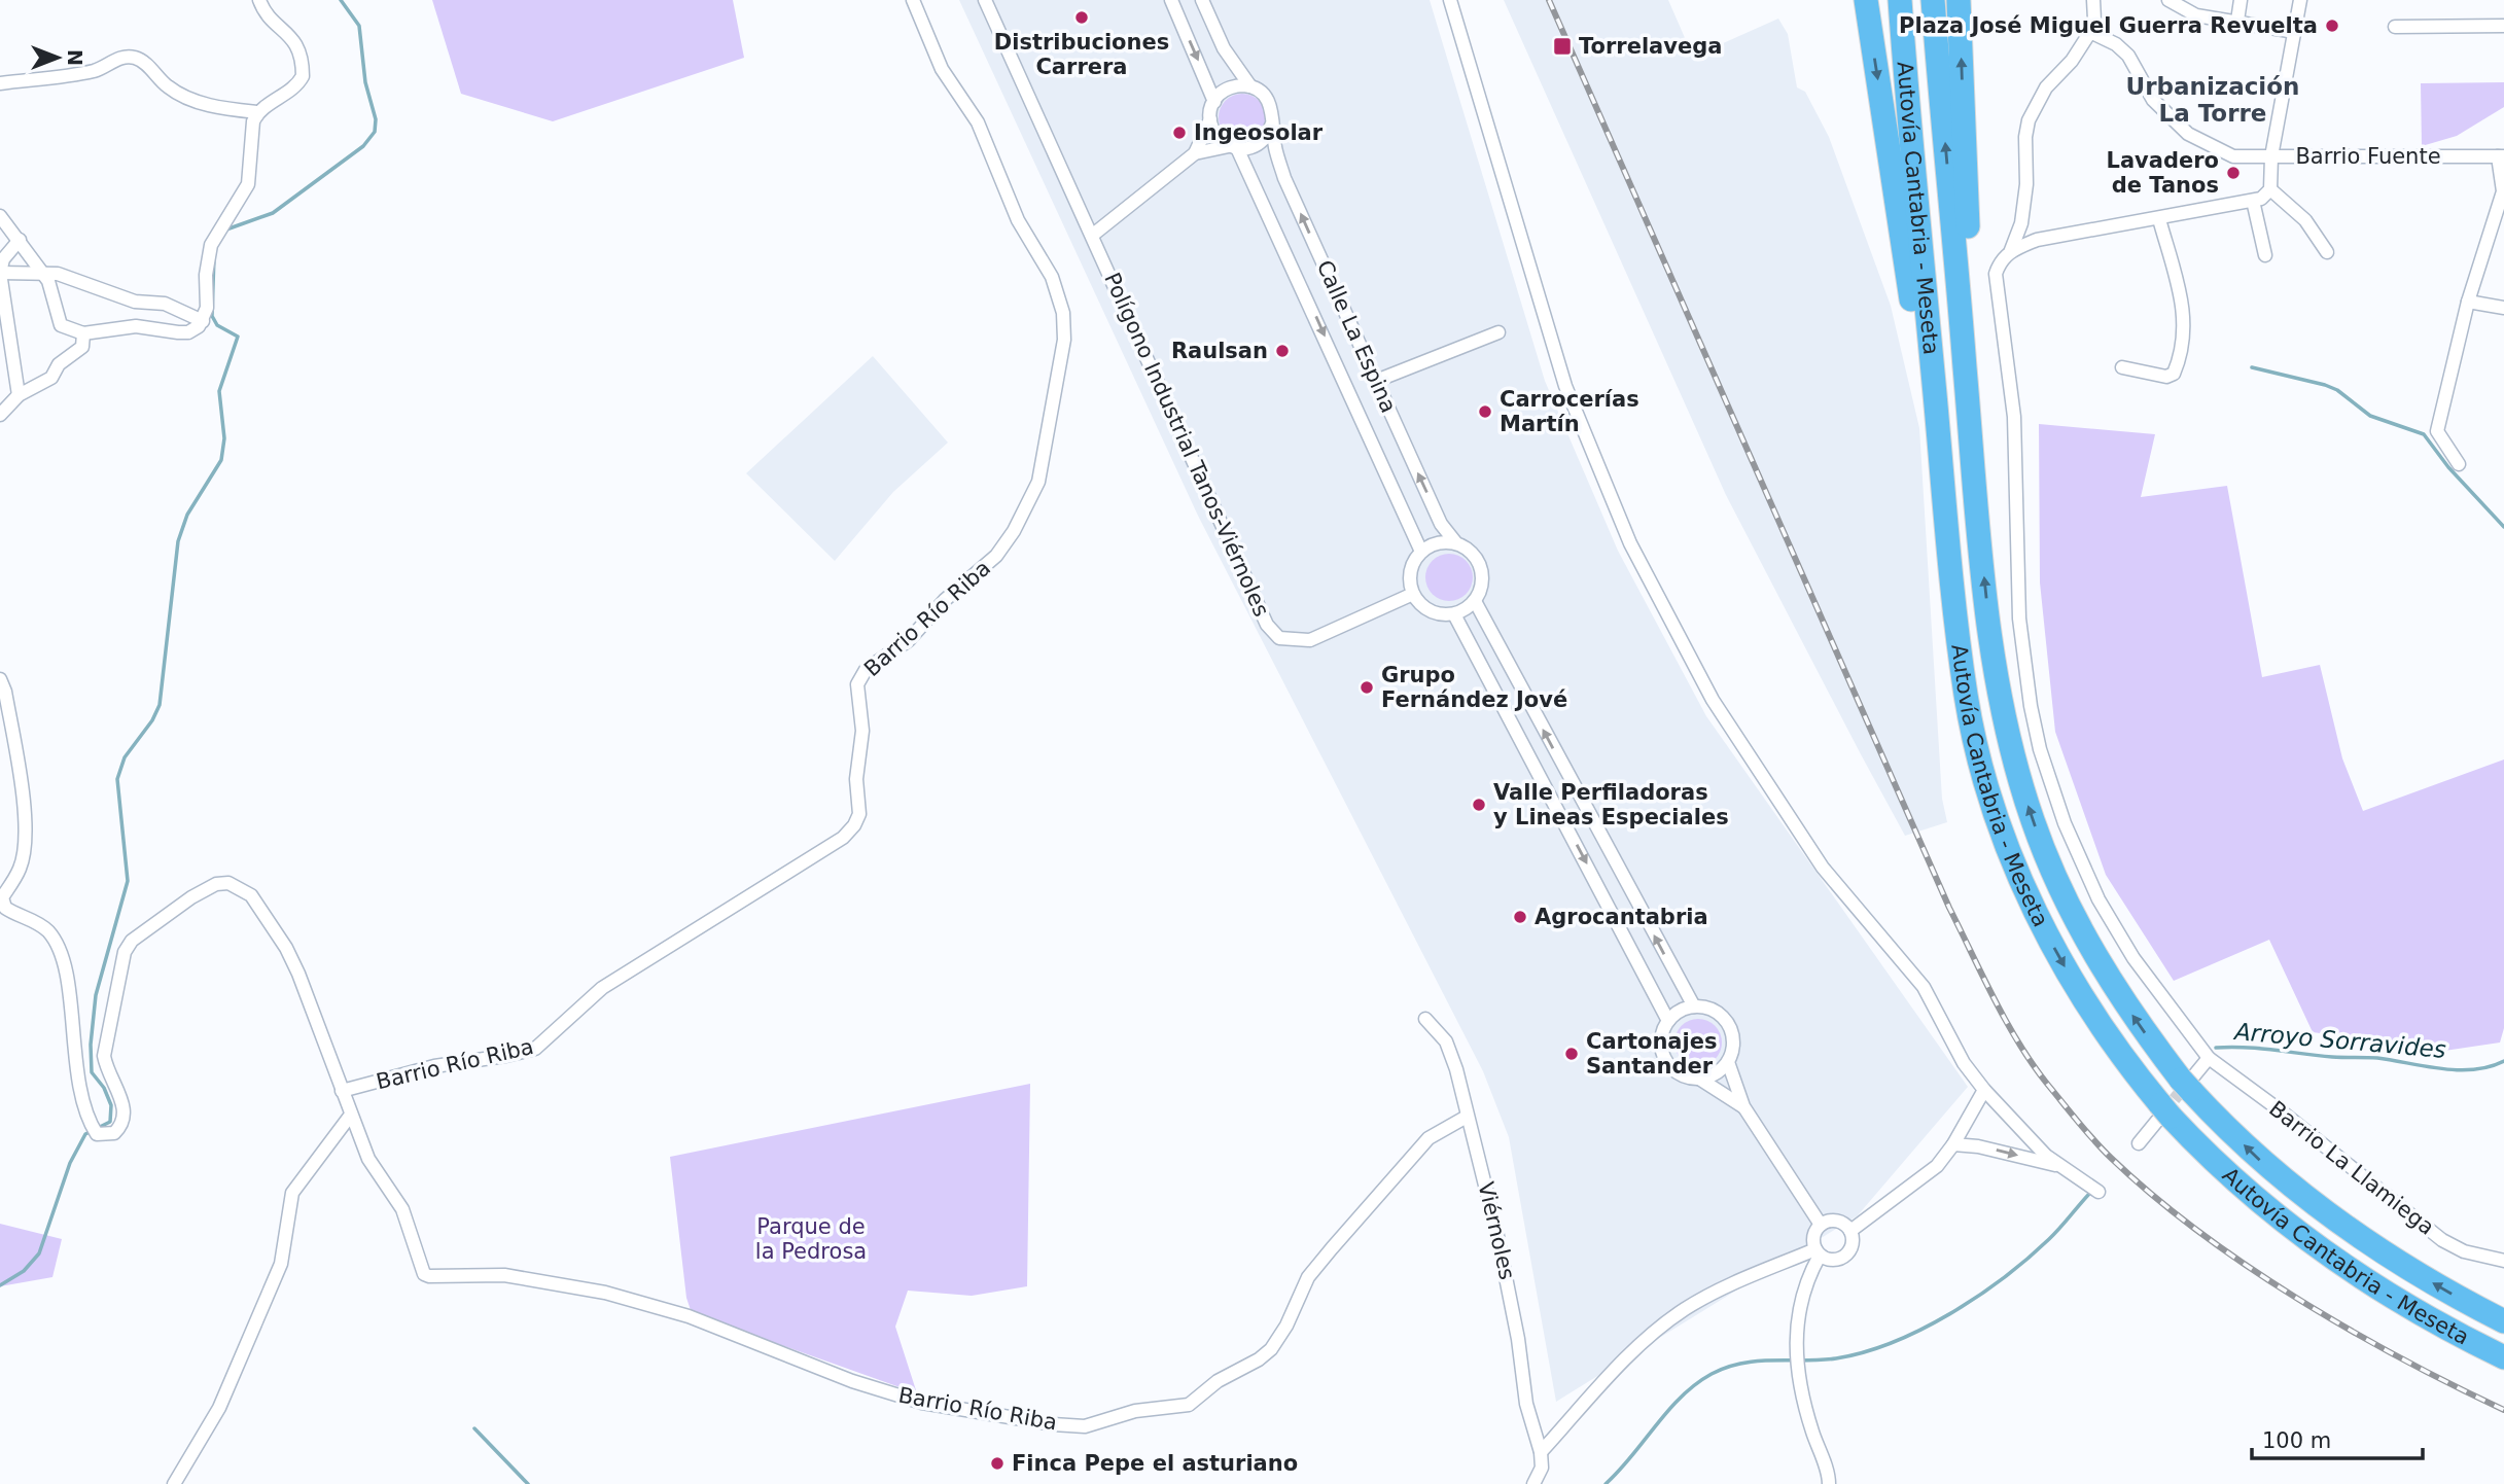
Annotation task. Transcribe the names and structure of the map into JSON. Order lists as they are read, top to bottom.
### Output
{
  "streets": {
    "highway": ["Autovía Cantabria - Meseta"],
    "street": [
      "Barrio Fuente",
      "Calle La Espina",
      "Polígono Industrial Tanos-Viérnoles",
      "Barrio Río Riba",
      "Barrio La Llamiega",
      "Viérnoles"
    ]
  },
  "crossings": [
    ["Barrio Fuente", "Barrio La Llamiega"],
    ["Calle La Espina", "Polígono Industrial Tanos-Viérnoles"],
    ["Barrio Río Riba", "Viérnoles"]
  ],
  "districts": ["Urbanización La Torre"],
  "water": ["Arroyo Sorravides"],
  "parks": ["Parque de la Pedrosa"],
  "places": {
    "other": [
      "Distribuciones Carrera",
      "Plaza José Miguel Guerra Revuelta",
      "Ingeosolar",
      "Lavadero de Tanos",
      "Raulsan",
      "Carrocerías Martín",
      "Grupo Fernández Jové",
      "Valle Perfiladoras y Lineas Especiales",
      "Agrocantabria",
      "Cartonajes Santander",
      "Finca Pepe el asturiano"
    ],
    "transit": ["Torrelavega"]
  },
  "scale_bar": "100 m",
  "north": "right"
}
